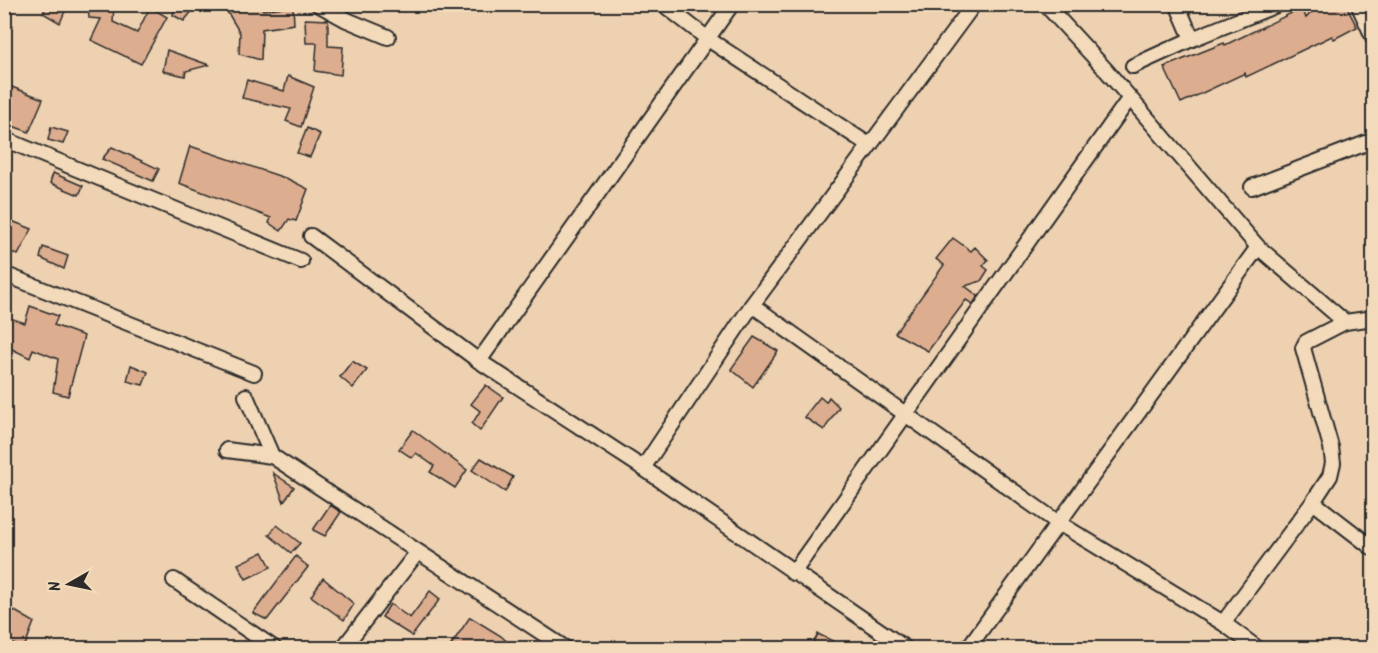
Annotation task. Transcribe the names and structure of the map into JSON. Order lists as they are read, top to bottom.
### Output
{
  "north": "left"
}
